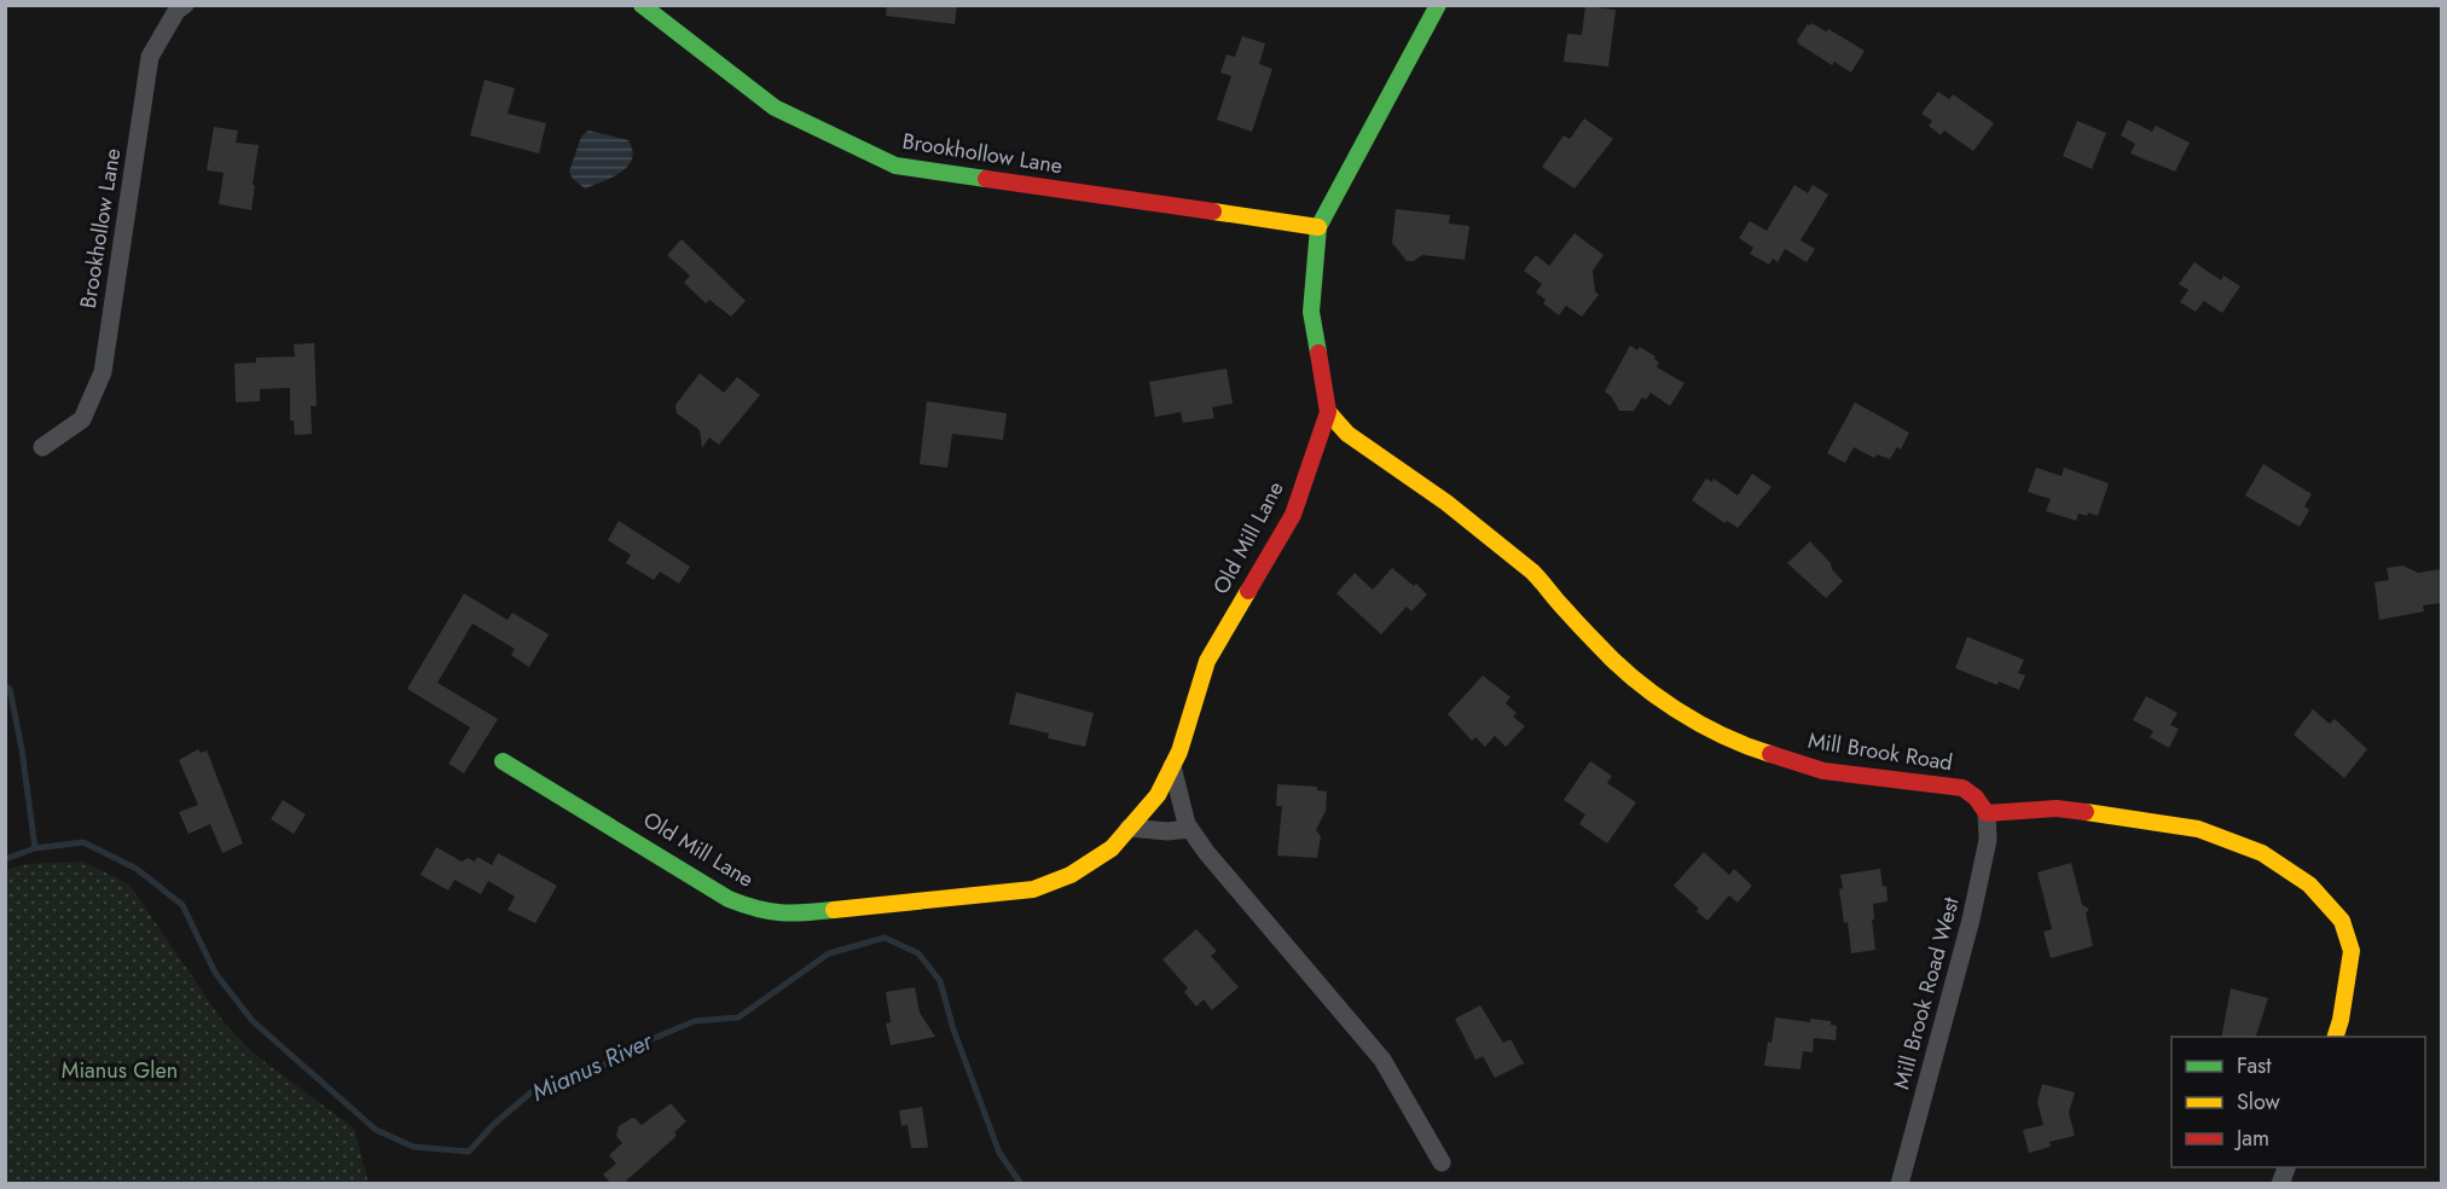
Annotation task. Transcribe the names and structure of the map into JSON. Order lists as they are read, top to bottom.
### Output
{
  "streets": {
    "street": [
      "Brookhollow Lane",
      "Old Mill Lane",
      "Mill Brook Road",
      "Mill Brook Road West"
    ]
  },
  "crossings": [
    ["Brookhollow Lane", "Old Mill Lane"],
    ["Old Mill Lane", "Mill Brook Road"],
    ["Mill Brook Road", "Mill Brook Road West"]
  ],
  "water": ["Mianus River"],
  "parks": ["Mianus Glen"],
  "legend": ["Fast", "Slow", "Jam"]
}
